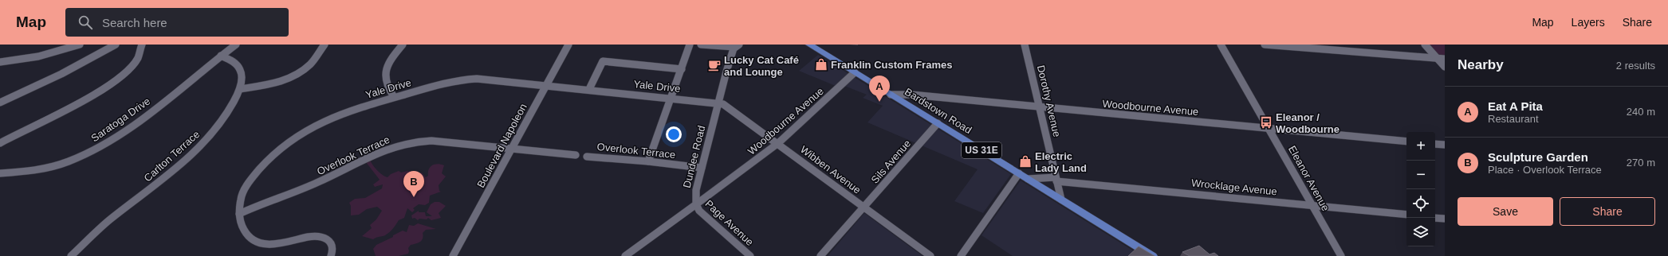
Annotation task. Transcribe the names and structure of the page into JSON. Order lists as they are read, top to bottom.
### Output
{
  "streets": {
    "main road": ["Bardstown Road", "US 31E"],
    "street": [
      "Yale Drive",
      "Dorothy Avenue",
      "Woodbourne Avenue",
      "Saratoga Drive",
      "Boulevard Napoleon",
      "Overlook Terrace",
      "Carlton Terrace",
      "Dundee Road",
      "Sils Avenue",
      "Wibben Avenue",
      "Eleanor Avenue",
      "Wrocklage Avenue",
      "Page Avenue"
    ]
  },
  "crossings": [
    ["Yale Drive", "Boulevard Napoleon"],
    ["Yale Drive", "Overlook Terrace"],
    ["Yale Drive", "Dundee Road"],
    ["Yale Drive", "Wibben Avenue"],
    ["Dorothy Avenue", "Woodbourne Avenue"],
    ["Dorothy Avenue", "Bardstown Road"],
    ["Dorothy Avenue", "Wrocklage Avenue"],
    ["Woodbourne Avenue", "Bardstown Road"],
    ["Woodbourne Avenue", "Dundee Road"],
    ["Woodbourne Avenue", "Wibben Avenue"],
    ["Woodbourne Avenue", "Eleanor Avenue"],
    ["Woodbourne Avenue", "Page Avenue"],
    ["Bardstown Road", "Sils Avenue"],
    ["Bardstown Road", "Wrocklage Avenue"],
    ["Saratoga Drive", "Carlton Terrace"],
    ["Boulevard Napoleon", "Overlook Terrace"],
    ["Overlook Terrace", "Dundee Road"],
    ["Dundee Road", "Wibben Avenue"],
    ["Dundee Road", "Page Avenue"],
    ["Sils Avenue", "Wibben Avenue"],
    ["Eleanor Avenue", "Wrocklage Avenue"]
  ],
  "places": {
    "shop": ["Franklin Custom Frames", "Electric Lady Land"],
    "cafe": ["Lucky Cat Café and Lounge"],
    "bus stop": ["Eleanor / Woodbourne"]
  },
  "page": {
    "header": "Map",
    "search": "Search here",
    "nav": ["Map", "Layers", "Share"],
    "heading": ["Nearby", "2 results"],
    "pins": ["A", "B"],
    "list": [
      {
        "mark": "A",
        "name": "Eat A Pita",
        "note": "Restaurant",
        "value": "240 m"
      },
      {
        "mark": "B",
        "name": "Sculpture Garden",
        "note": "Place · Overlook Terrace",
        "value": "270 m"
      }
    ],
    "map_buttons": ["+", "−"],
    "buttons": ["Save", "Share"]
  }
}
